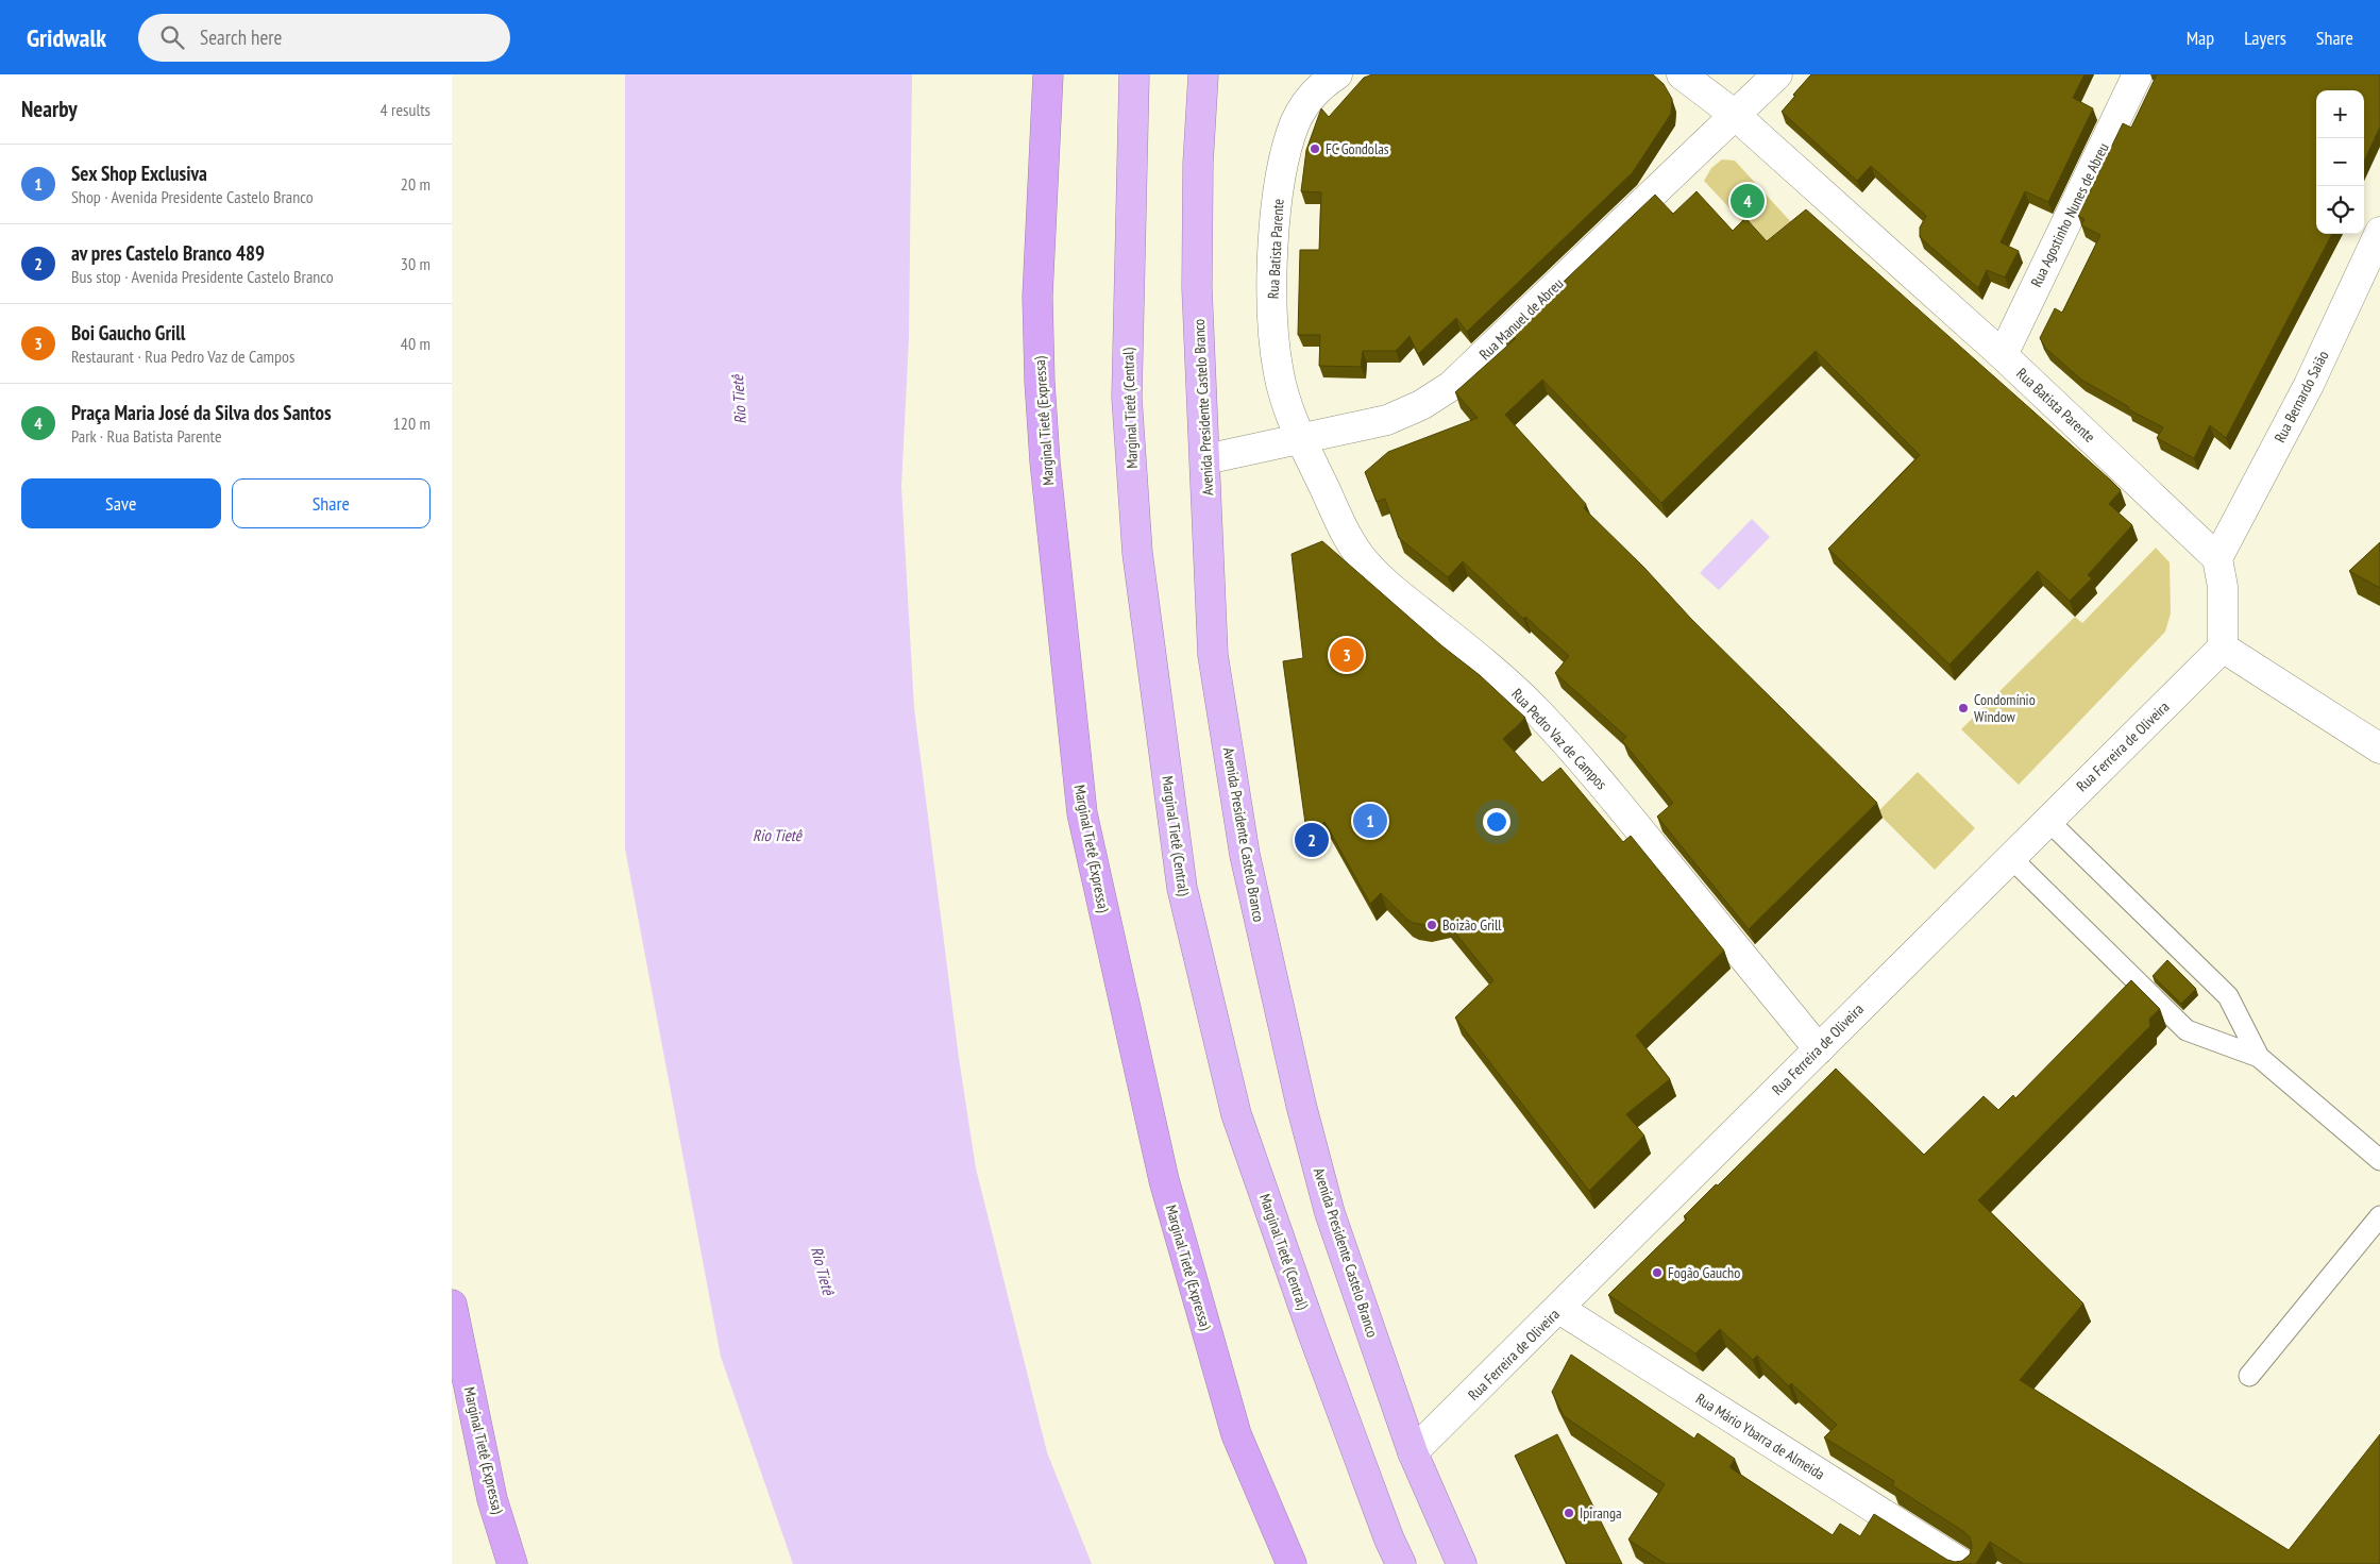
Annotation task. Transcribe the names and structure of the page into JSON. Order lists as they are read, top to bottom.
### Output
{
  "streets": {
    "highway": ["Avenida Presidente Castelo Branco", "Marginal Tietê (Central)", "Marginal Tietê (Expressa)"],
    "street": [
      "Rua Agostinho Nunes de Abreu",
      "Rua Batista Parente",
      "Rua Manuel de Abreu",
      "Rua Bernardo Saião",
      "Rua Pedro Vaz de Campos",
      "Rua Ferreira de Oliveira",
      "Rua Mário Ybarra de Almeida"
    ]
  },
  "crossings": [
    ["Rua Agostinho Nunes de Abreu", "Rua Batista Parente"],
    ["Rua Batista Parente", "Rua Manuel de Abreu"],
    ["Rua Batista Parente", "Rua Bernardo Saião"],
    ["Rua Batista Parente", "Rua Pedro Vaz de Campos"],
    ["Rua Manuel de Abreu", "Avenida Presidente Castelo Branco"],
    ["Rua Manuel de Abreu", "Rua Pedro Vaz de Campos"],
    ["Avenida Presidente Castelo Branco", "Rua Ferreira de Oliveira"],
    ["Rua Pedro Vaz de Campos", "Rua Ferreira de Oliveira"],
    ["Rua Ferreira de Oliveira", "Rua Mário Ybarra de Almeida"]
  ],
  "water": ["Rio Tietê"],
  "places": [
    "FC Gondolas",
    "Condomínio Window",
    "Boizão Grill",
    "Fogão Gaucho",
    "Ipiranga"
  ],
  "page": {
    "header": "Gridwalk",
    "search": "Search here",
    "nav": ["Map", "Layers", "Share"],
    "heading": ["Nearby", "4 results"],
    "map_buttons": ["+", "−"],
    "list": [
      {
        "mark": "1",
        "name": "Sex Shop Exclusiva",
        "note": "Shop · Avenida Presidente Castelo Branco",
        "value": "20 m"
      },
      {
        "mark": "2",
        "name": "av pres Castelo Branco 489",
        "note": "Bus stop · Avenida Presidente Castelo Branco",
        "value": "30 m"
      },
      {
        "mark": "3",
        "name": "Boi Gaucho Grill",
        "note": "Restaurant · Rua Pedro Vaz de Campos",
        "value": "40 m"
      },
      {
        "mark": "4",
        "name": "Praça Maria José da Silva dos Santos",
        "note": "Park · Rua Batista Parente",
        "value": "120 m"
      }
    ],
    "pins": [
      "4",
      "3",
      "1",
      "2"
    ],
    "buttons": ["Save", "Share"]
  }
}
